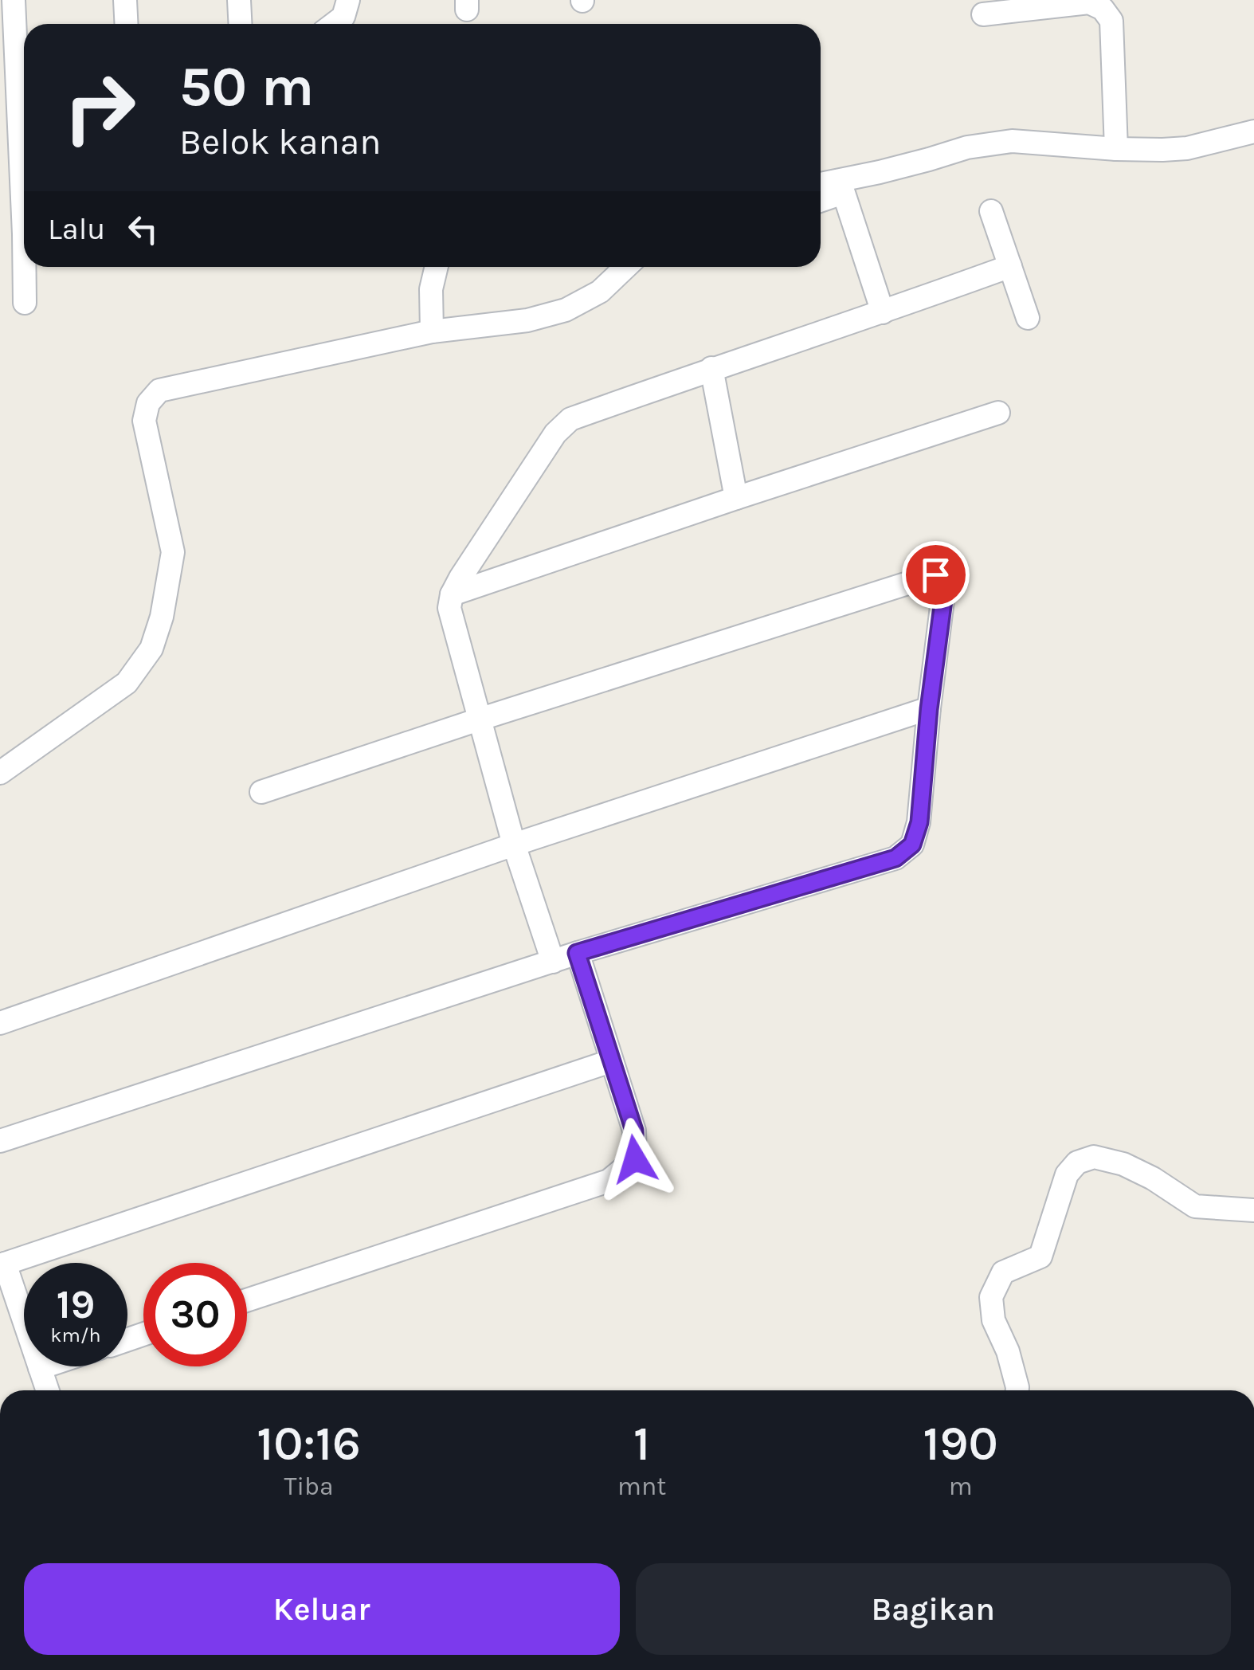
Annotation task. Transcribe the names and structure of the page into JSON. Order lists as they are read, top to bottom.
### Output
{
  "page": {
    "turn": ["50 m", "Belok kanan"],
    "then": "Lalu",
    "speed": "19 km/h",
    "limit": "30",
    "eta": [
      "10:16",
      "Tiba",
      "1",
      "mnt",
      "190",
      "m"
    ],
    "buttons": ["Keluar", "Bagikan"]
  }
}
